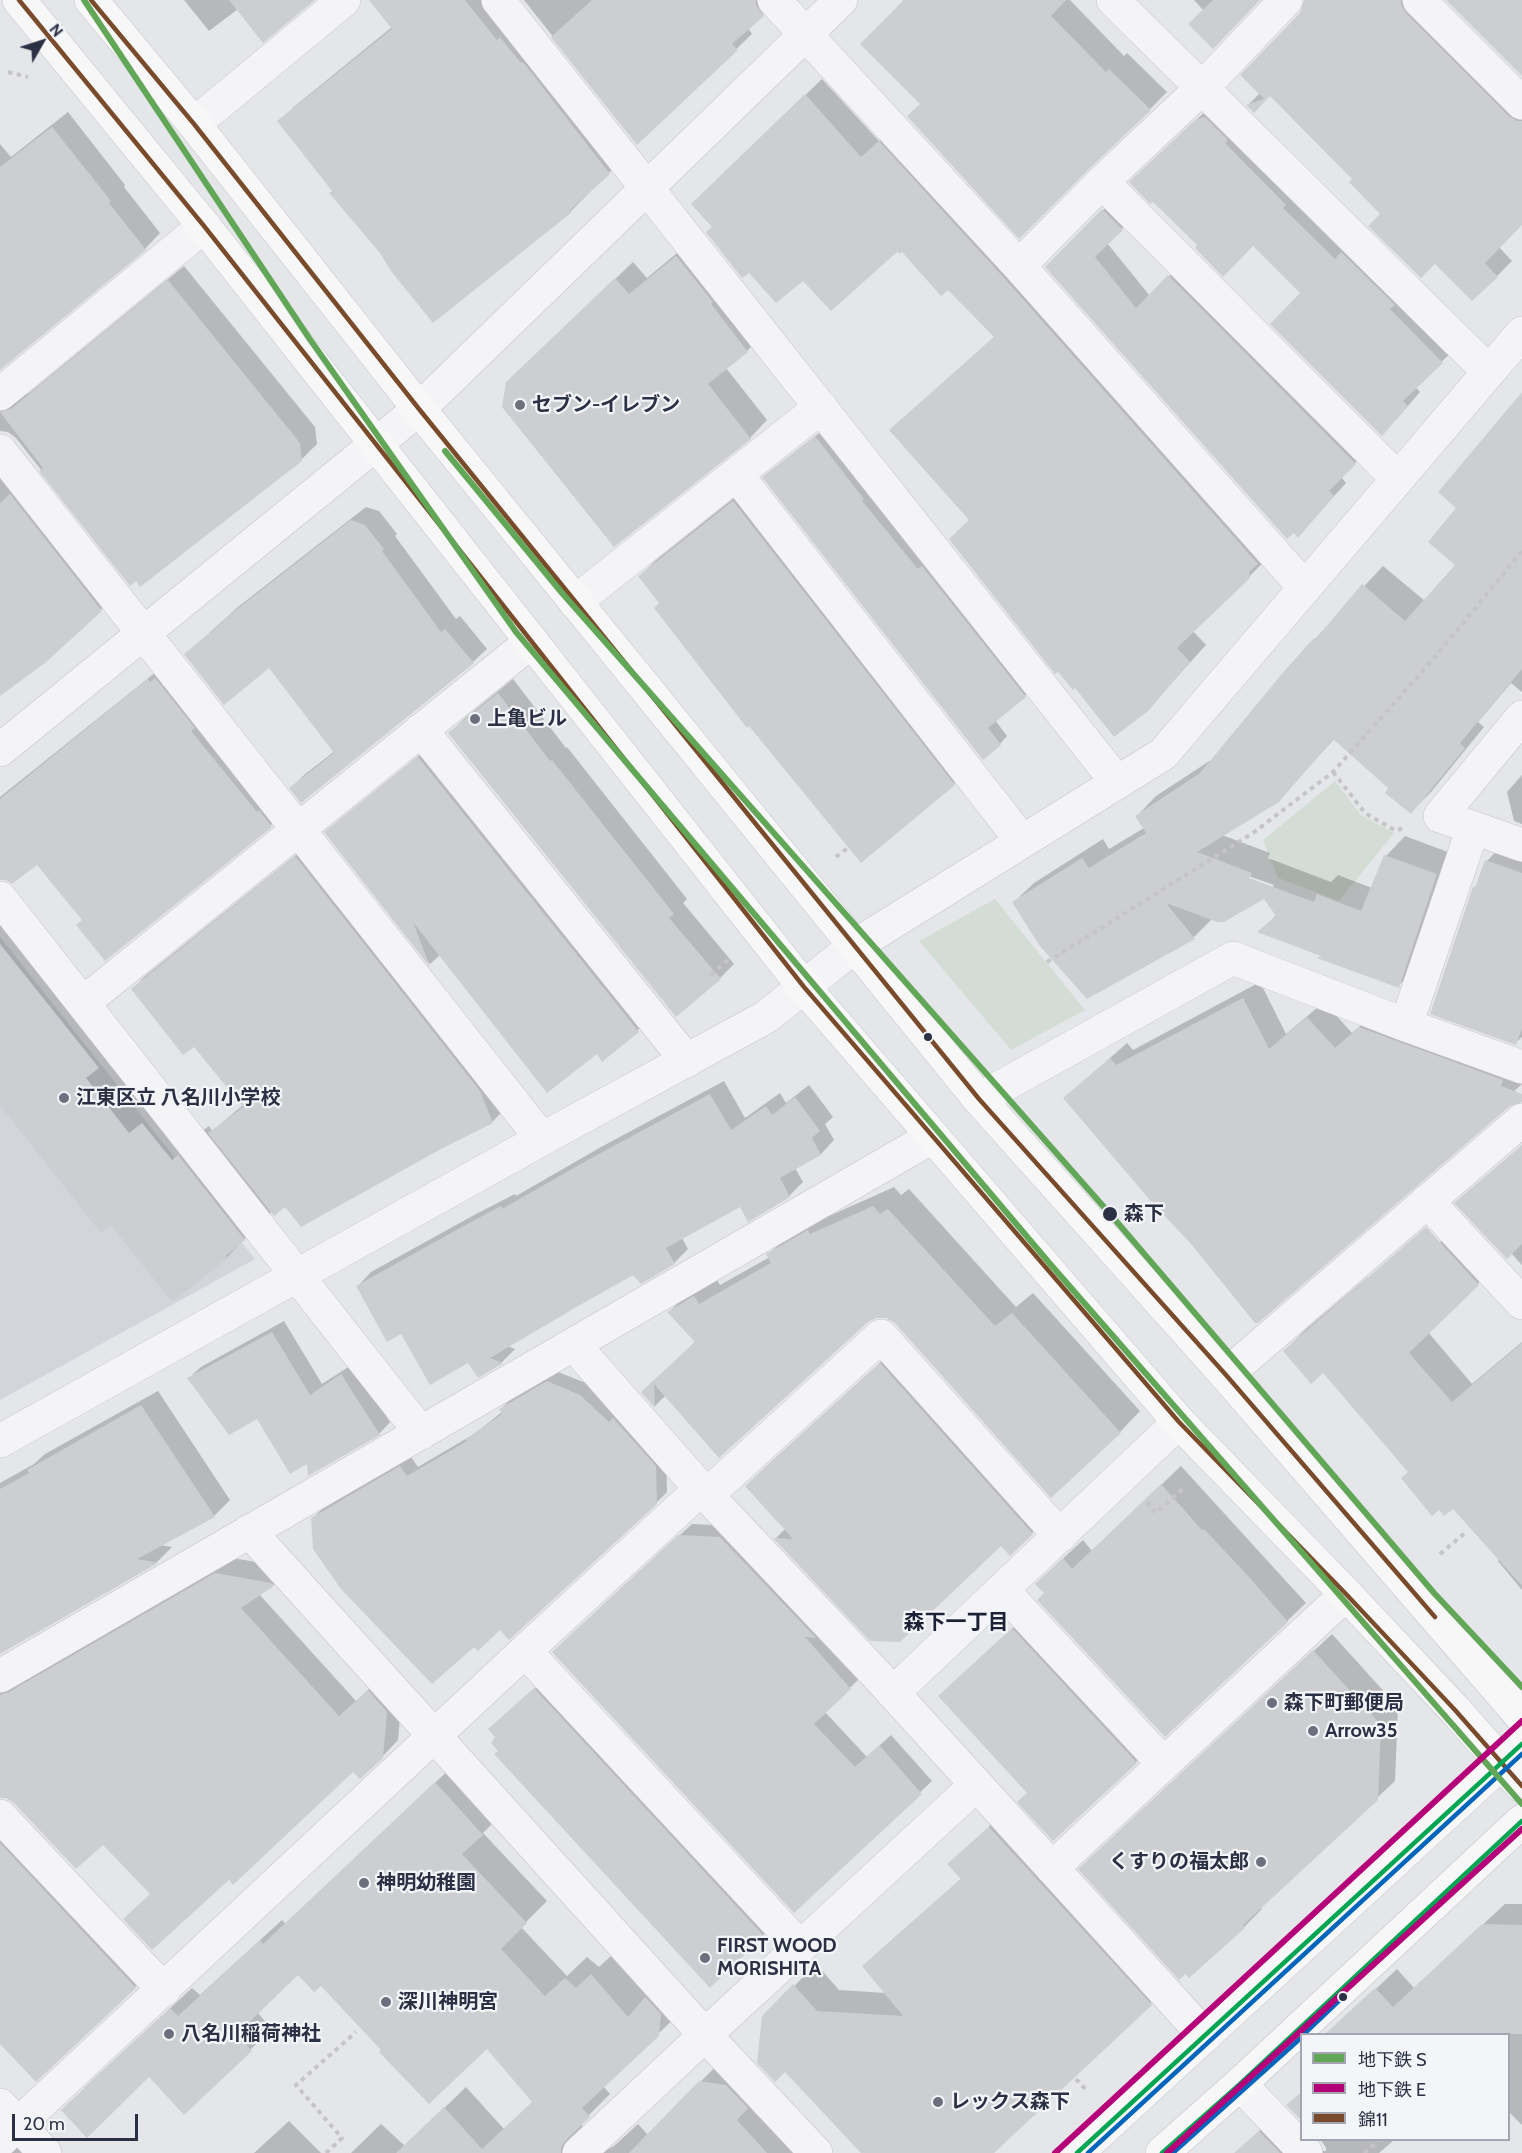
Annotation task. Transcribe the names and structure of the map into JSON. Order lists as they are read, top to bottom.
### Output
{
  "districts": ["森下一丁目"],
  "places": [
    "セブン-イレブン",
    "上亀ビル",
    "江東区立 八名川小学校",
    "森下",
    "森下町郵便局",
    "Arrow35",
    "くすりの福太郎",
    "神明幼稚園",
    "FIRST WOOD MORISHITA",
    "深川神明宮",
    "八名川稲荷神社",
    "レックス森下"
  ],
  "lines": ["metro line S", "transit line 錦11", "metro line E"],
  "legend": ["地下鉄 S", "地下鉄 E", "錦11"],
  "scale_bar": "20 m",
  "north": "top right"
}
